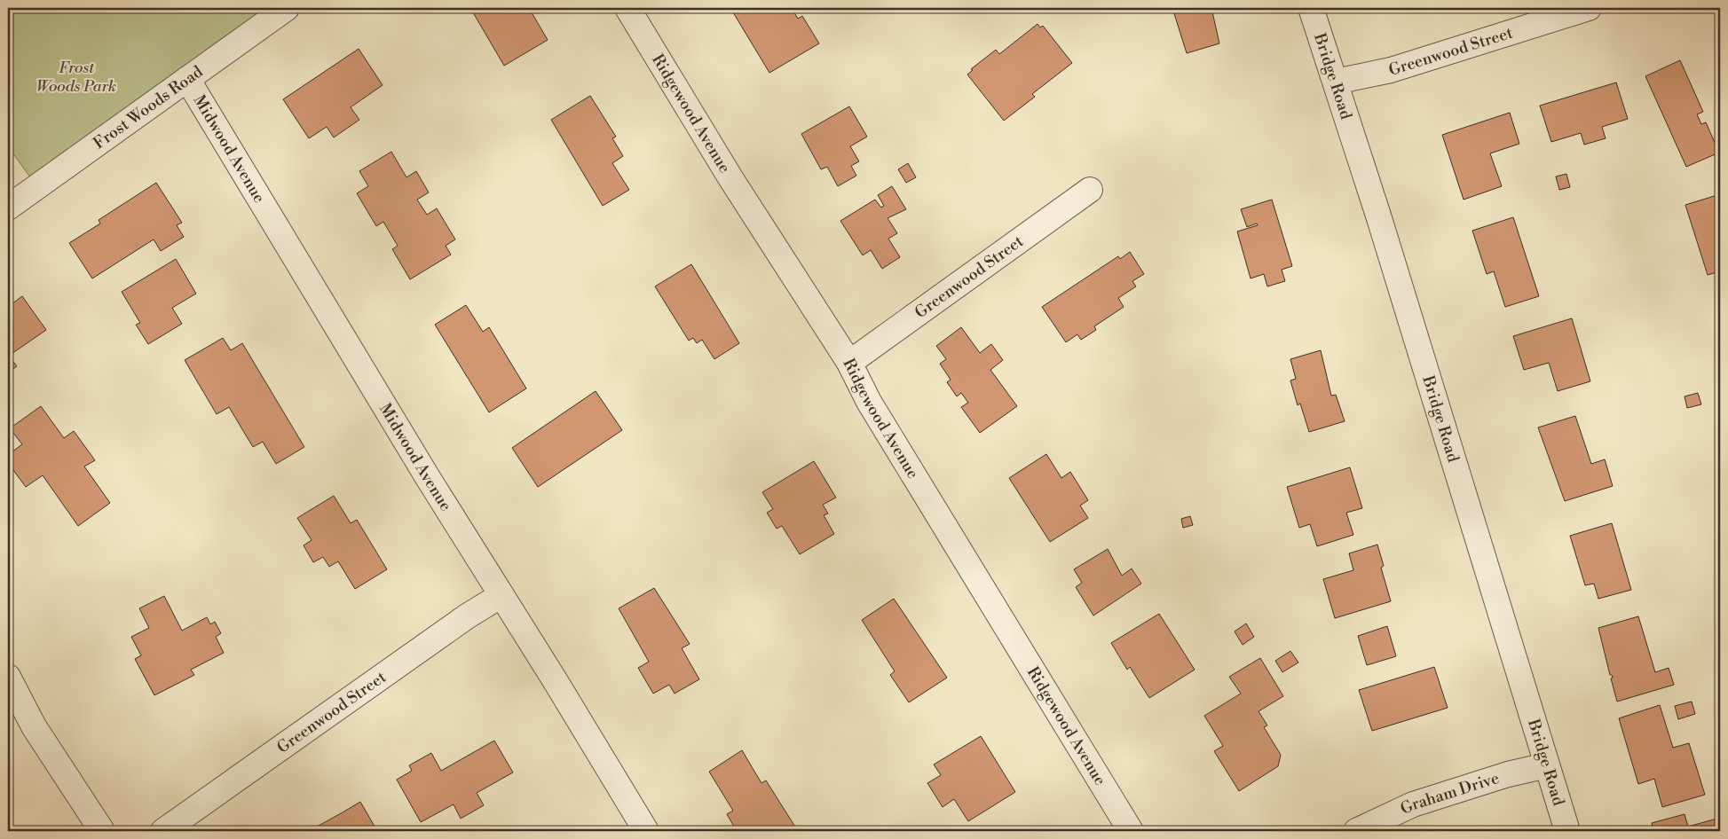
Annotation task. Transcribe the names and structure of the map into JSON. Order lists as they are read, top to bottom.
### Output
{
  "streets": {
    "street": [
      "Greenwood Street",
      "Bridge Road",
      "Frost Woods Road",
      "Ridgewood Avenue",
      "Midwood Avenue",
      "Graham Drive"
    ]
  },
  "crossings": [
    ["Greenwood Street", "Bridge Road"],
    ["Greenwood Street", "Ridgewood Avenue"],
    ["Greenwood Street", "Midwood Avenue"],
    ["Bridge Road", "Graham Drive"],
    ["Frost Woods Road", "Midwood Avenue"]
  ],
  "parks": ["Frost Woods Park"]
}
